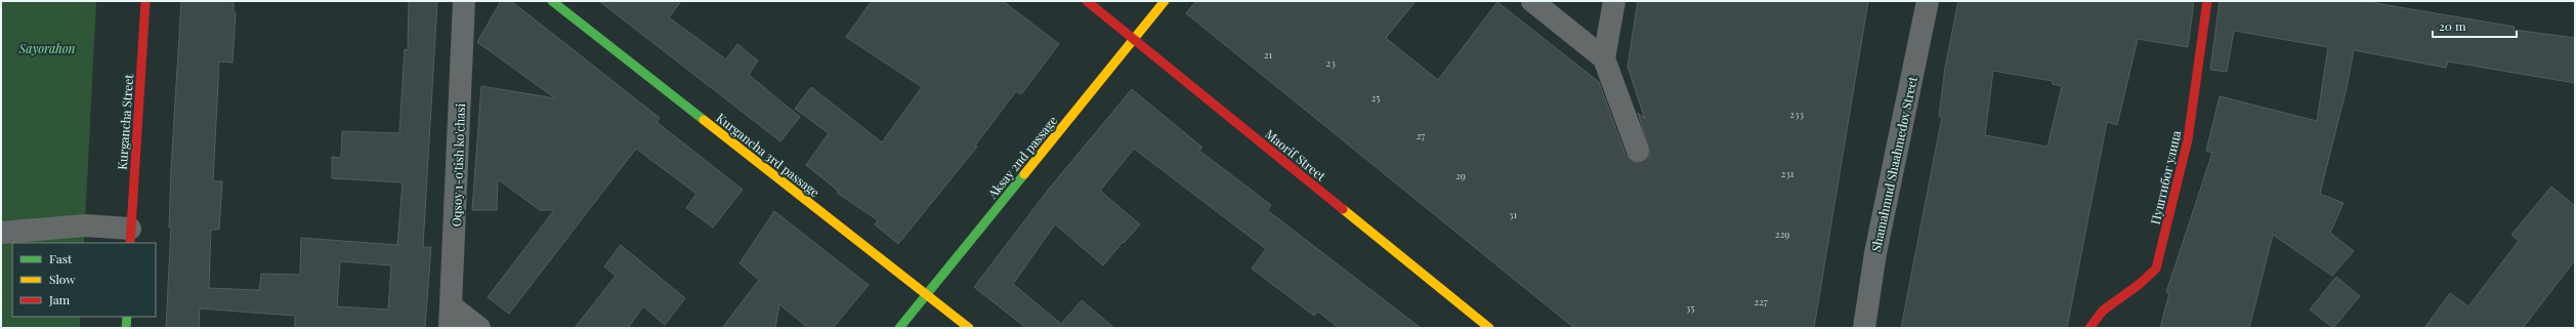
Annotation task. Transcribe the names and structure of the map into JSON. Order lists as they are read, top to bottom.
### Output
{
  "streets": {
    "street": [
      "Kurgancha Street",
      "Kurgancha 3rd passage",
      "Maorif Street",
      "Aksay 2nd passage",
      "Shamahmud Shaahmedov Street",
      "Oqsoy 1-o'tish ko'chasi",
      "Пуштибог улица"
    ]
  },
  "crossings": [
    ["Kurgancha 3rd passage", "Aksay 2nd passage"],
    ["Maorif Street", "Aksay 2nd passage"]
  ],
  "parks": ["Sayorahon"],
  "house_numbers": [
    "21",
    "23",
    "25",
    "233",
    "27",
    "231",
    "29",
    "31",
    "229",
    "227",
    "35"
  ],
  "legend": ["Fast", "Slow", "Jam"],
  "scale_bar": "20 m"
}
